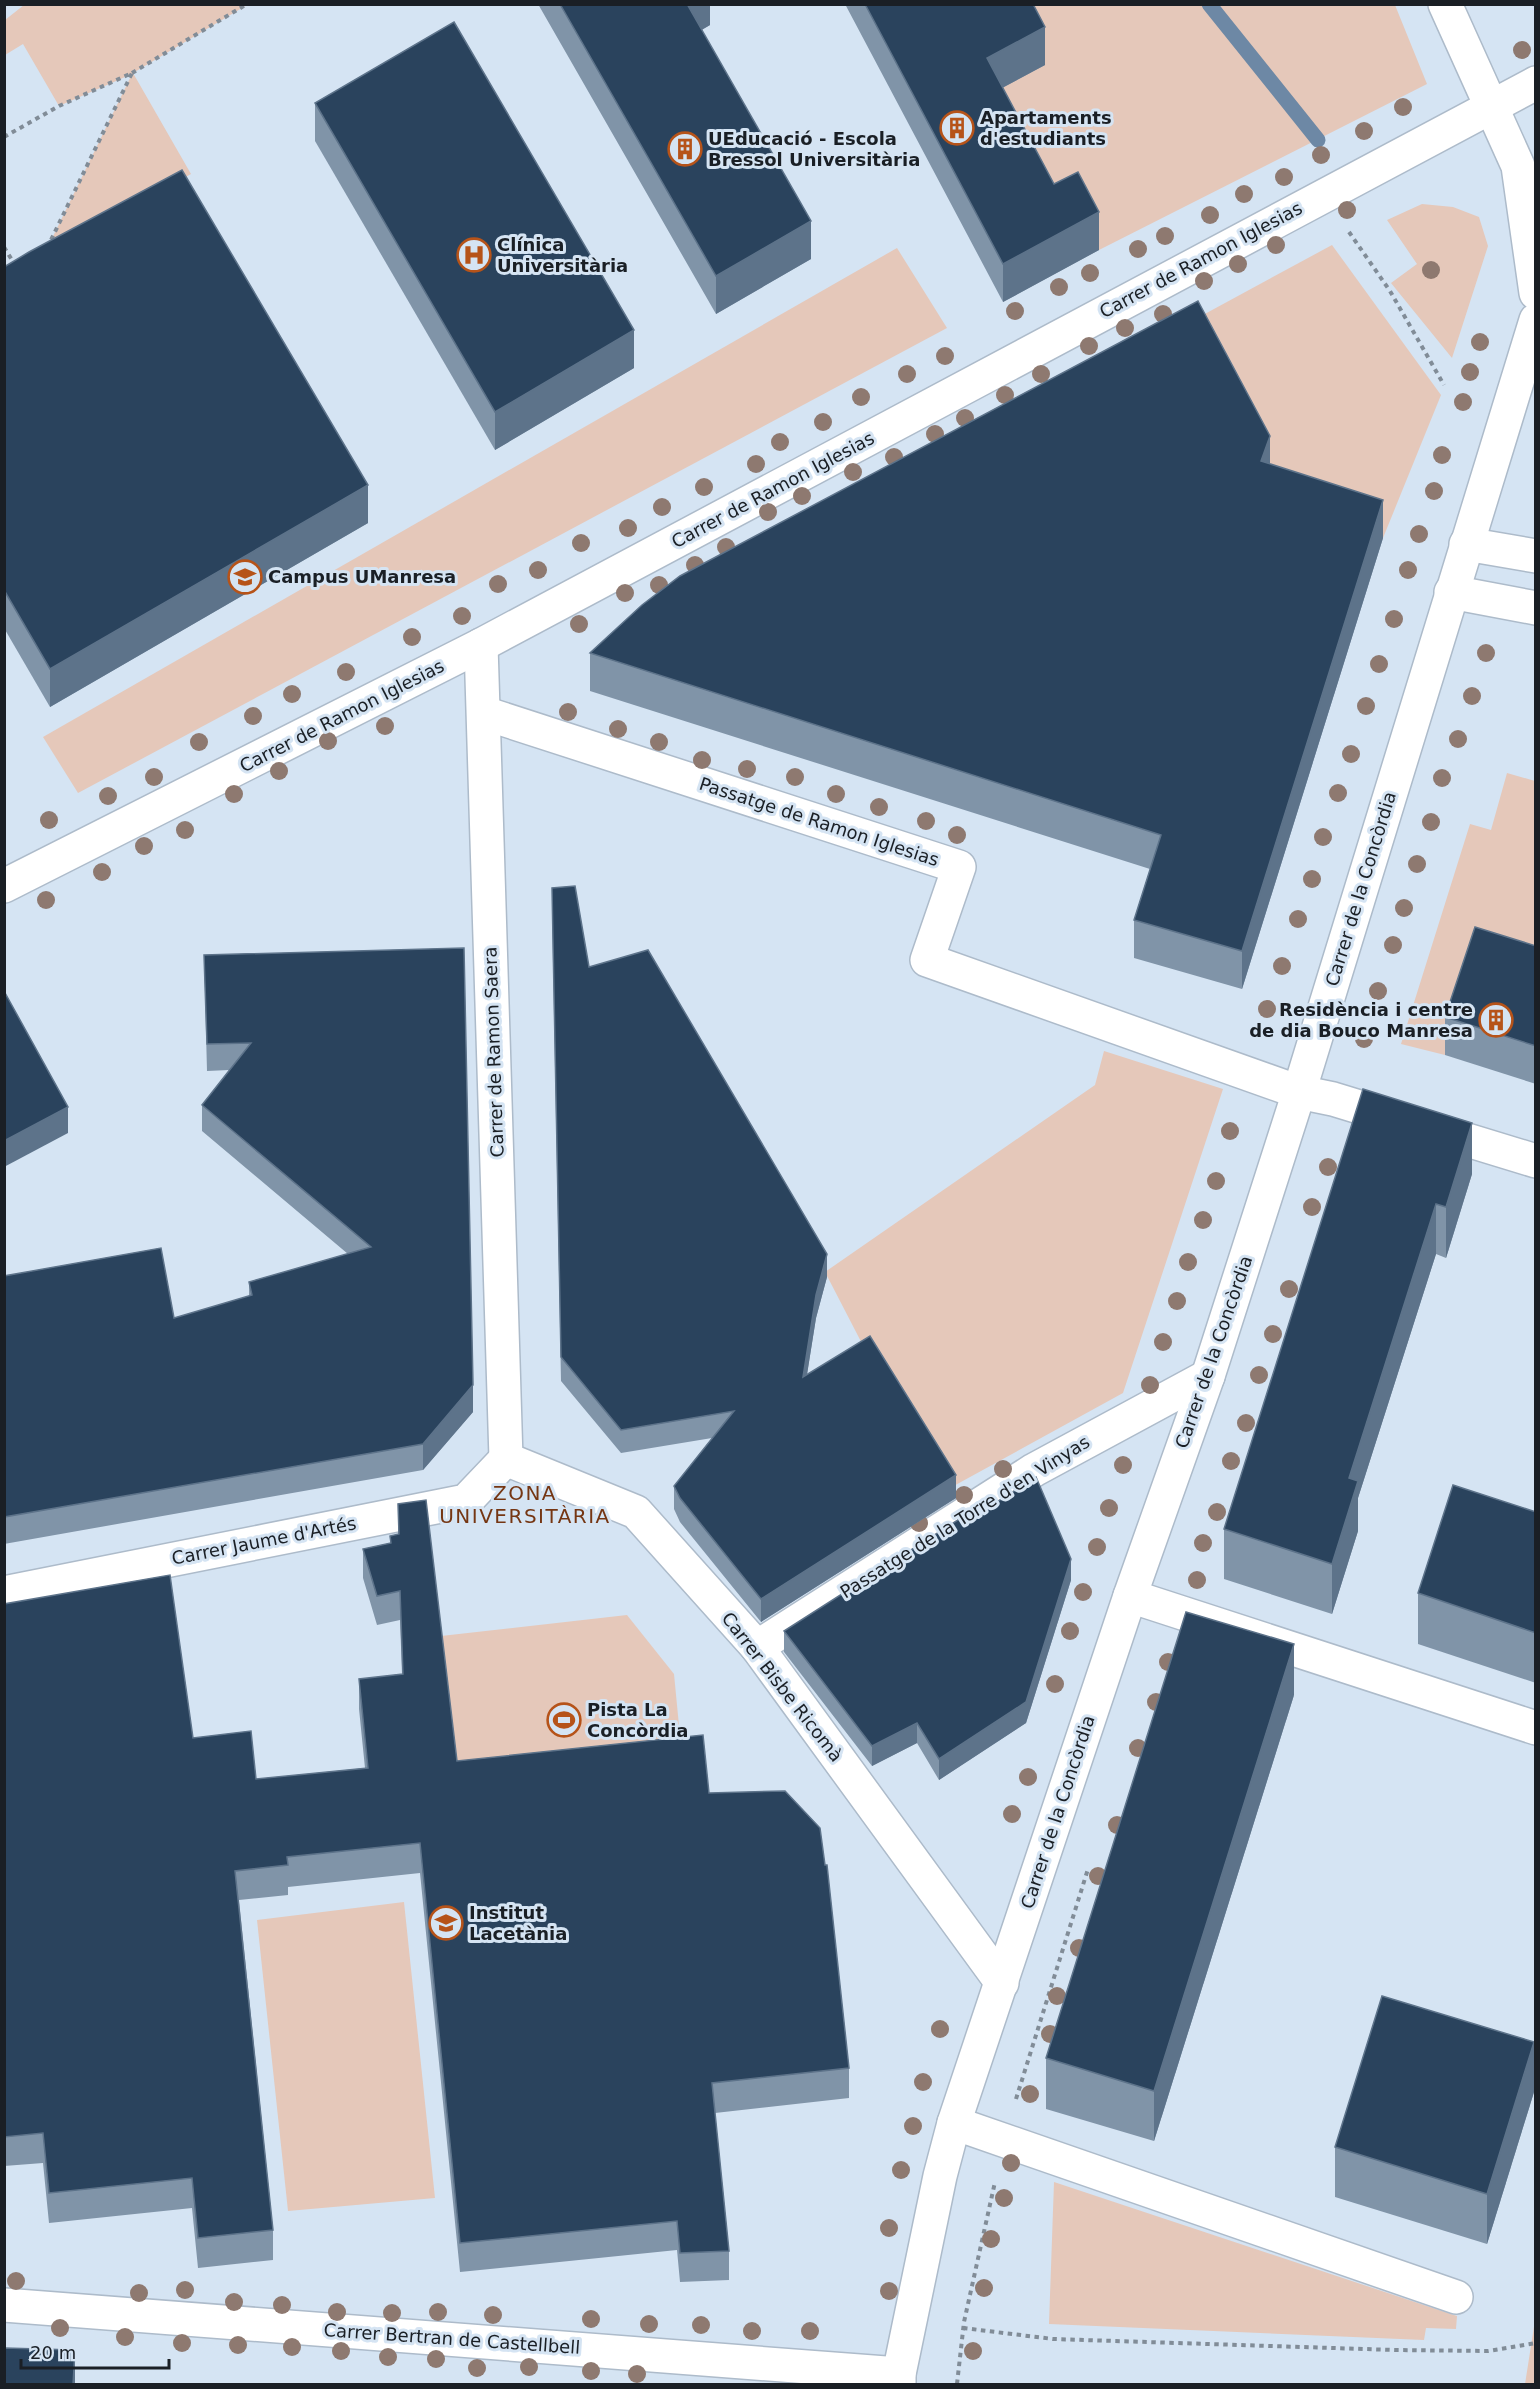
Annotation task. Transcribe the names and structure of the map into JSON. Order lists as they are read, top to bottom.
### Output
{
  "streets": {
    "street": [
      "Carrer de Ramon Iglesias",
      "Passatge de Ramon Iglesias",
      "Carrer de la Concòrdia",
      "Carrer de Ramon Saera",
      "Passatge de la Torre d'en Vinyas",
      "Carrer Jaume d'Artés",
      "Carrer Bisbe Ricomà",
      "Carrer Bertran de Castellbell"
    ]
  },
  "crossings": [
    ["Carrer de Ramon Iglesias", "Carrer de Ramon Saera"],
    ["Passatge de Ramon Iglesias", "Carrer de la Concòrdia"],
    ["Passatge de Ramon Iglesias", "Carrer de Ramon Saera"],
    ["Carrer de la Concòrdia", "Passatge de la Torre d'en Vinyas"],
    ["Carrer de la Concòrdia", "Carrer Bisbe Ricomà"],
    ["Carrer de la Concòrdia", "Carrer Bertran de Castellbell"],
    ["Carrer de Ramon Saera", "Carrer Jaume d'Artés"],
    ["Carrer de Ramon Saera", "Carrer Bisbe Ricomà"],
    ["Passatge de la Torre d'en Vinyas", "Carrer Bisbe Ricomà"],
    ["Carrer Jaume d'Artés", "Carrer Bisbe Ricomà"]
  ],
  "districts": ["ZONA UNIVERSITÀRIA"],
  "places": {
    "building": ["Apartaments d'estudiants", "UEducació - Escola Bressol Universitària", "Residència i centre de dia Bouco Manresa"],
    "hospital": ["Clínica Universitària"],
    "school or university": ["Campus UManresa", "Institut Lacetània"],
    "sports": ["Pista La Concòrdia"]
  },
  "scale_bar": "20 m"
}
